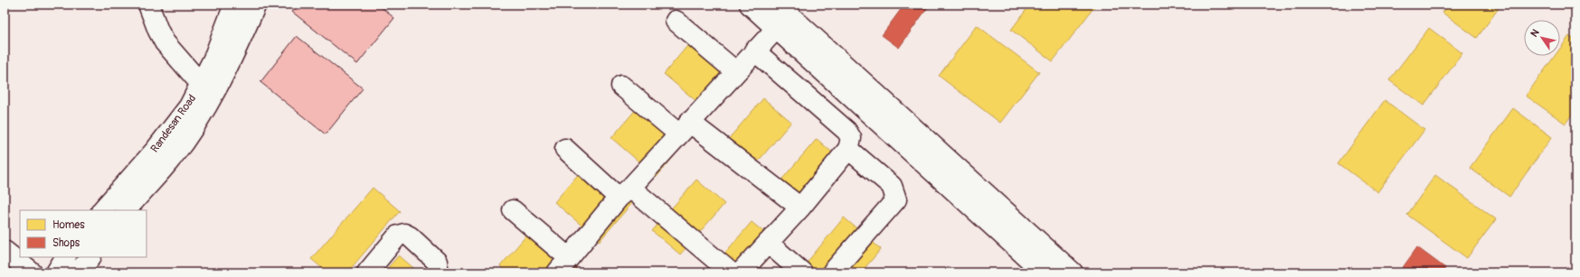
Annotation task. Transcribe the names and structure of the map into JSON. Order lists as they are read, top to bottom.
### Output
{
  "streets": {
    "street": ["Randesan Road"]
  },
  "legend": ["Homes", "Shops"],
  "north": "top left"
}
